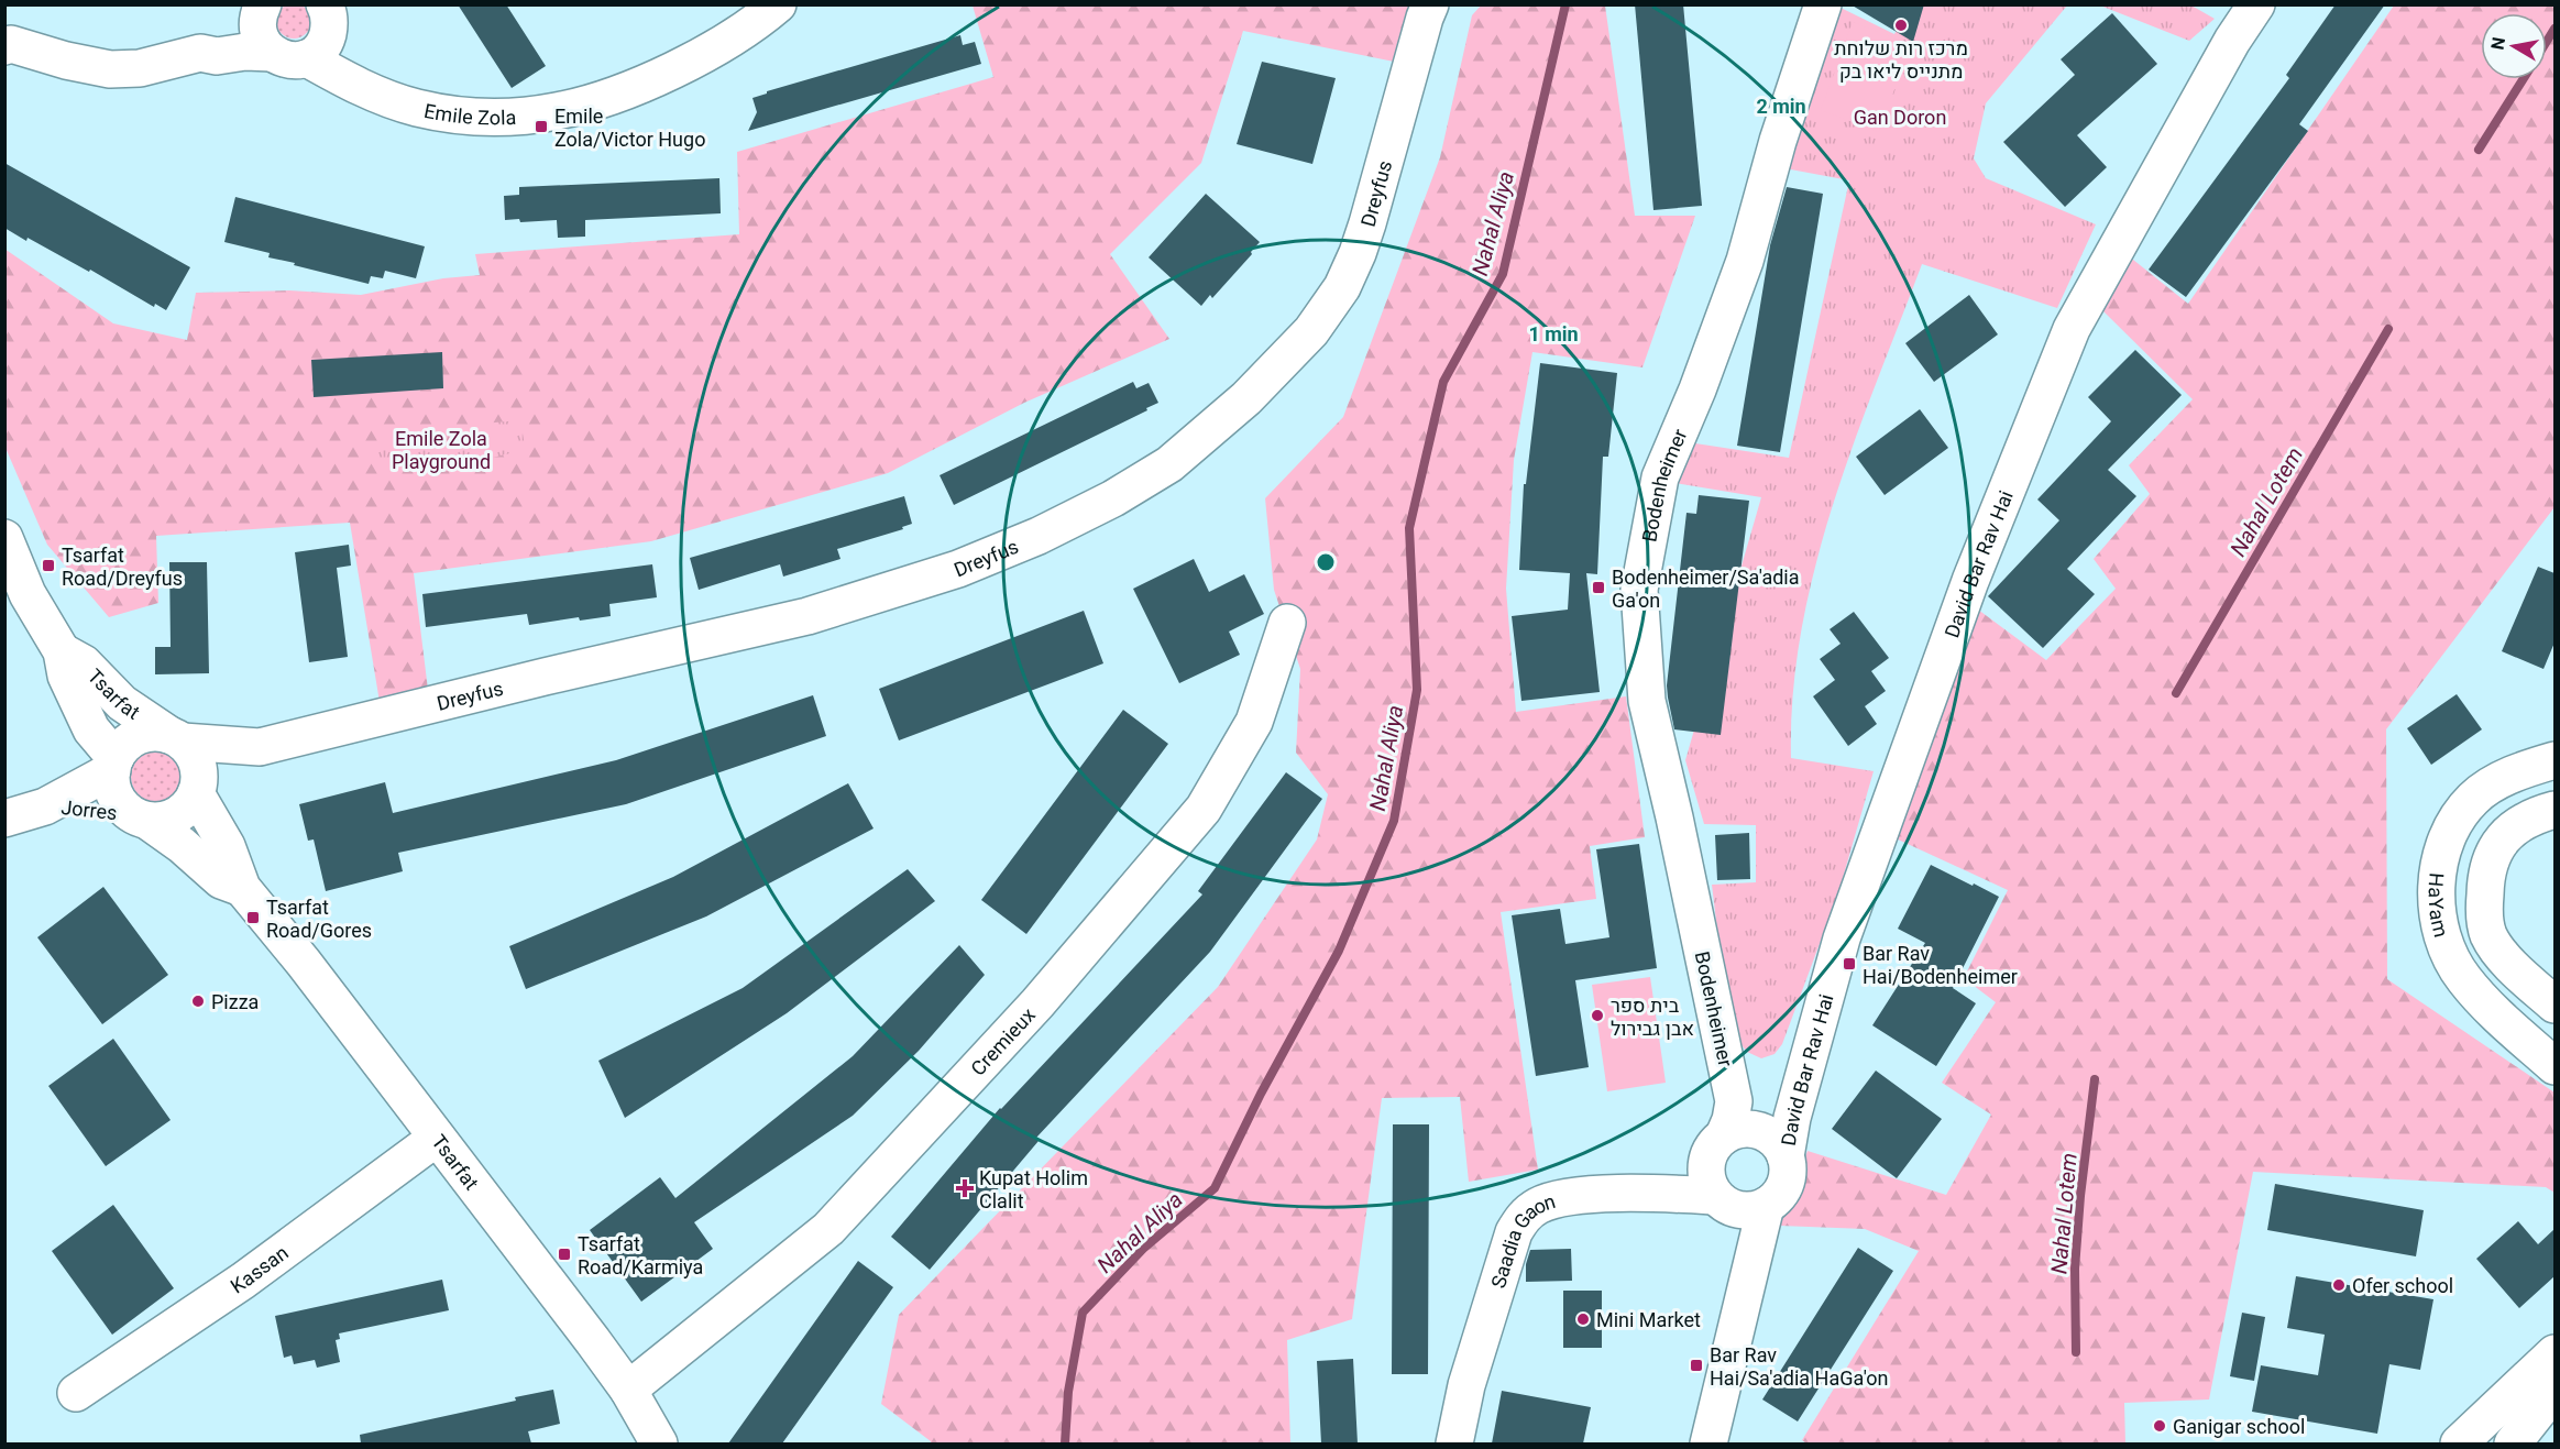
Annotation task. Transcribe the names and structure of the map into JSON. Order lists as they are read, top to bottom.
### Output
{
  "streets": {
    "street": [
      "Emile Zola",
      "Dreyfus",
      "Bodenheimer",
      "David Bar Rav Hai",
      "Tsarfat",
      "Jorres",
      "HaYam",
      "Cremieux",
      "Saadia Gaon",
      "Kassan"
    ]
  },
  "crossings": [
    ["Dreyfus", "Tsarfat"],
    ["Dreyfus", "Jorres"],
    ["Bodenheimer", "David Bar Rav Hai"],
    ["Bodenheimer", "Saadia Gaon"],
    ["David Bar Rav Hai", "Saadia Gaon"],
    ["Tsarfat", "Jorres"],
    ["Tsarfat", "Cremieux"],
    ["Tsarfat", "Kassan"]
  ],
  "water": ["Nahal Aliya", "Nahal Lotem"],
  "parks": ["Gan Doron", "Emile Zola Playground"],
  "places": {
    "other": [
      "מרכז רות שלוחת מתנייס ליאו בק",
      "Pizza",
      "בית ספר אבן גבירול",
      "Ofer school",
      "Mini Market",
      "Ganigar school"
    ],
    "transit": [
      "Emile Zola/Victor Hugo",
      "Tsarfat Road/Dreyfus",
      "Bodenheimer/Sa'adia Ga'on",
      "Tsarfat Road/Gores",
      "Bar Rav Hai/Bodenheimer",
      "Tsarfat Road/Karmiya",
      "Bar Rav Hai/Sa'adia HaGa'on"
    ],
    "health": ["Kupat Holim Clalit"]
  },
  "north": "left",
  "rings": ["2 min", "1 min"]
}
